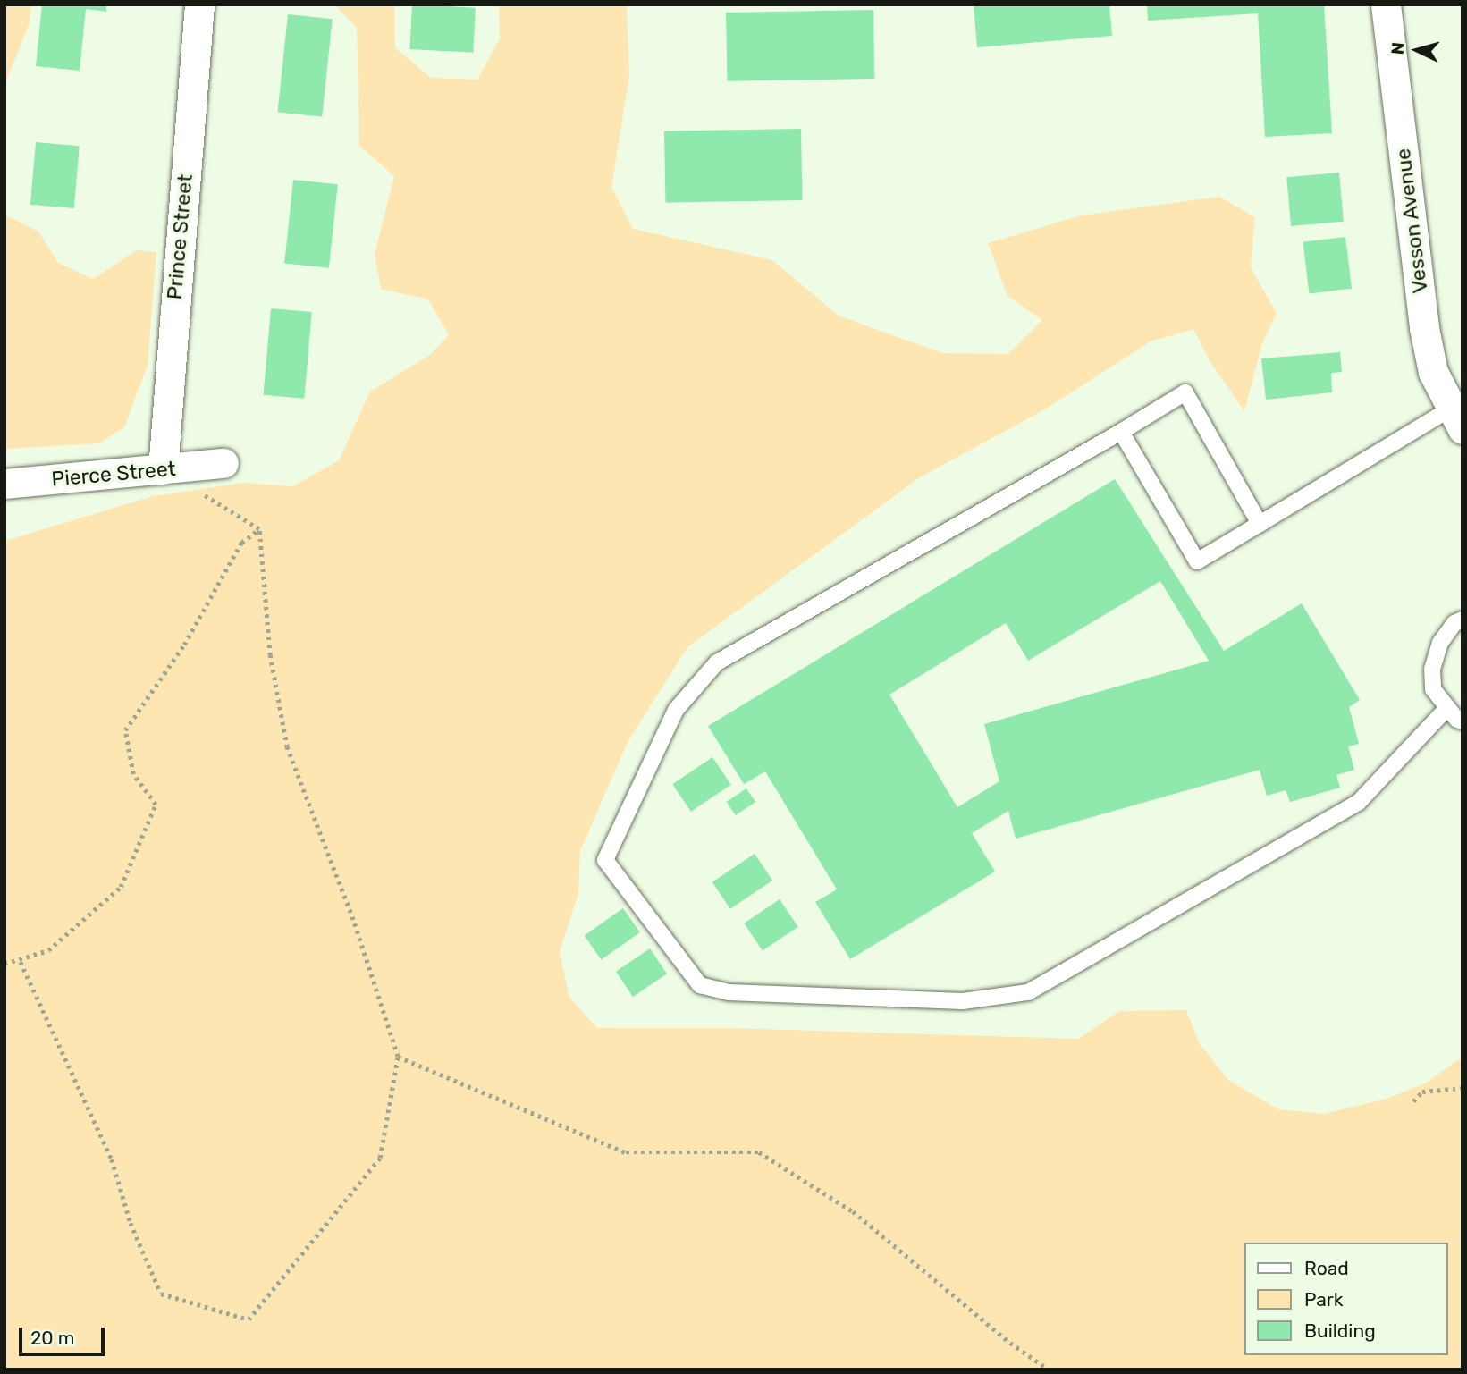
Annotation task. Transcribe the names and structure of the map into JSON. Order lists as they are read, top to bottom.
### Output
{
  "streets": {
    "street": ["Vesson Avenue", "Prince Street", "Pierce Street"]
  },
  "crossings": [
    ["Prince Street", "Pierce Street"]
  ],
  "legend": ["Road", "Park", "Building"],
  "scale_bar": "20 m",
  "north": "left"
}
